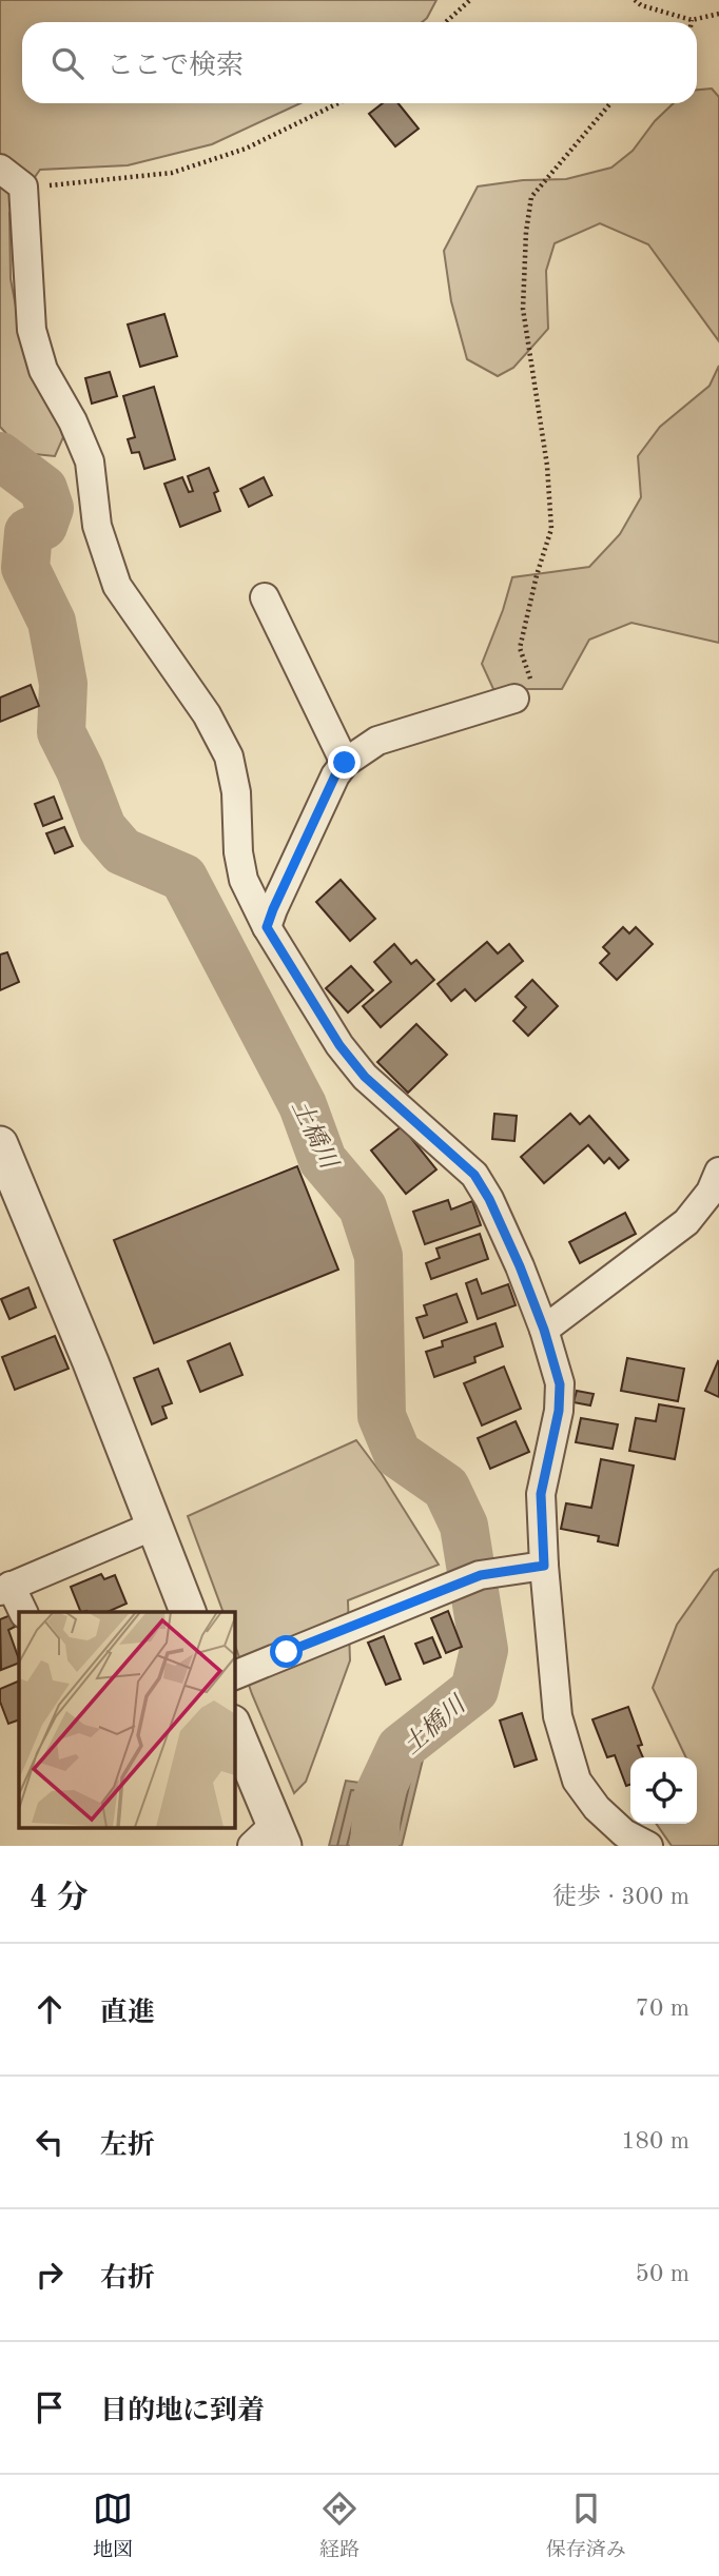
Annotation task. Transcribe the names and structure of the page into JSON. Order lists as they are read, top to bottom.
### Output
{
  "water": ["土橋川"],
  "page": {
    "search": "ここで検索",
    "heading": ["4 分", "徒歩 · 300 m"],
    "list": [
      ["直進", "70 m"],
      ["左折", "180 m"],
      ["右折", "50 m"],
      "目的地に到着"
    ],
    "nav": ["地図", "経路", "保存済み"]
  }
}
